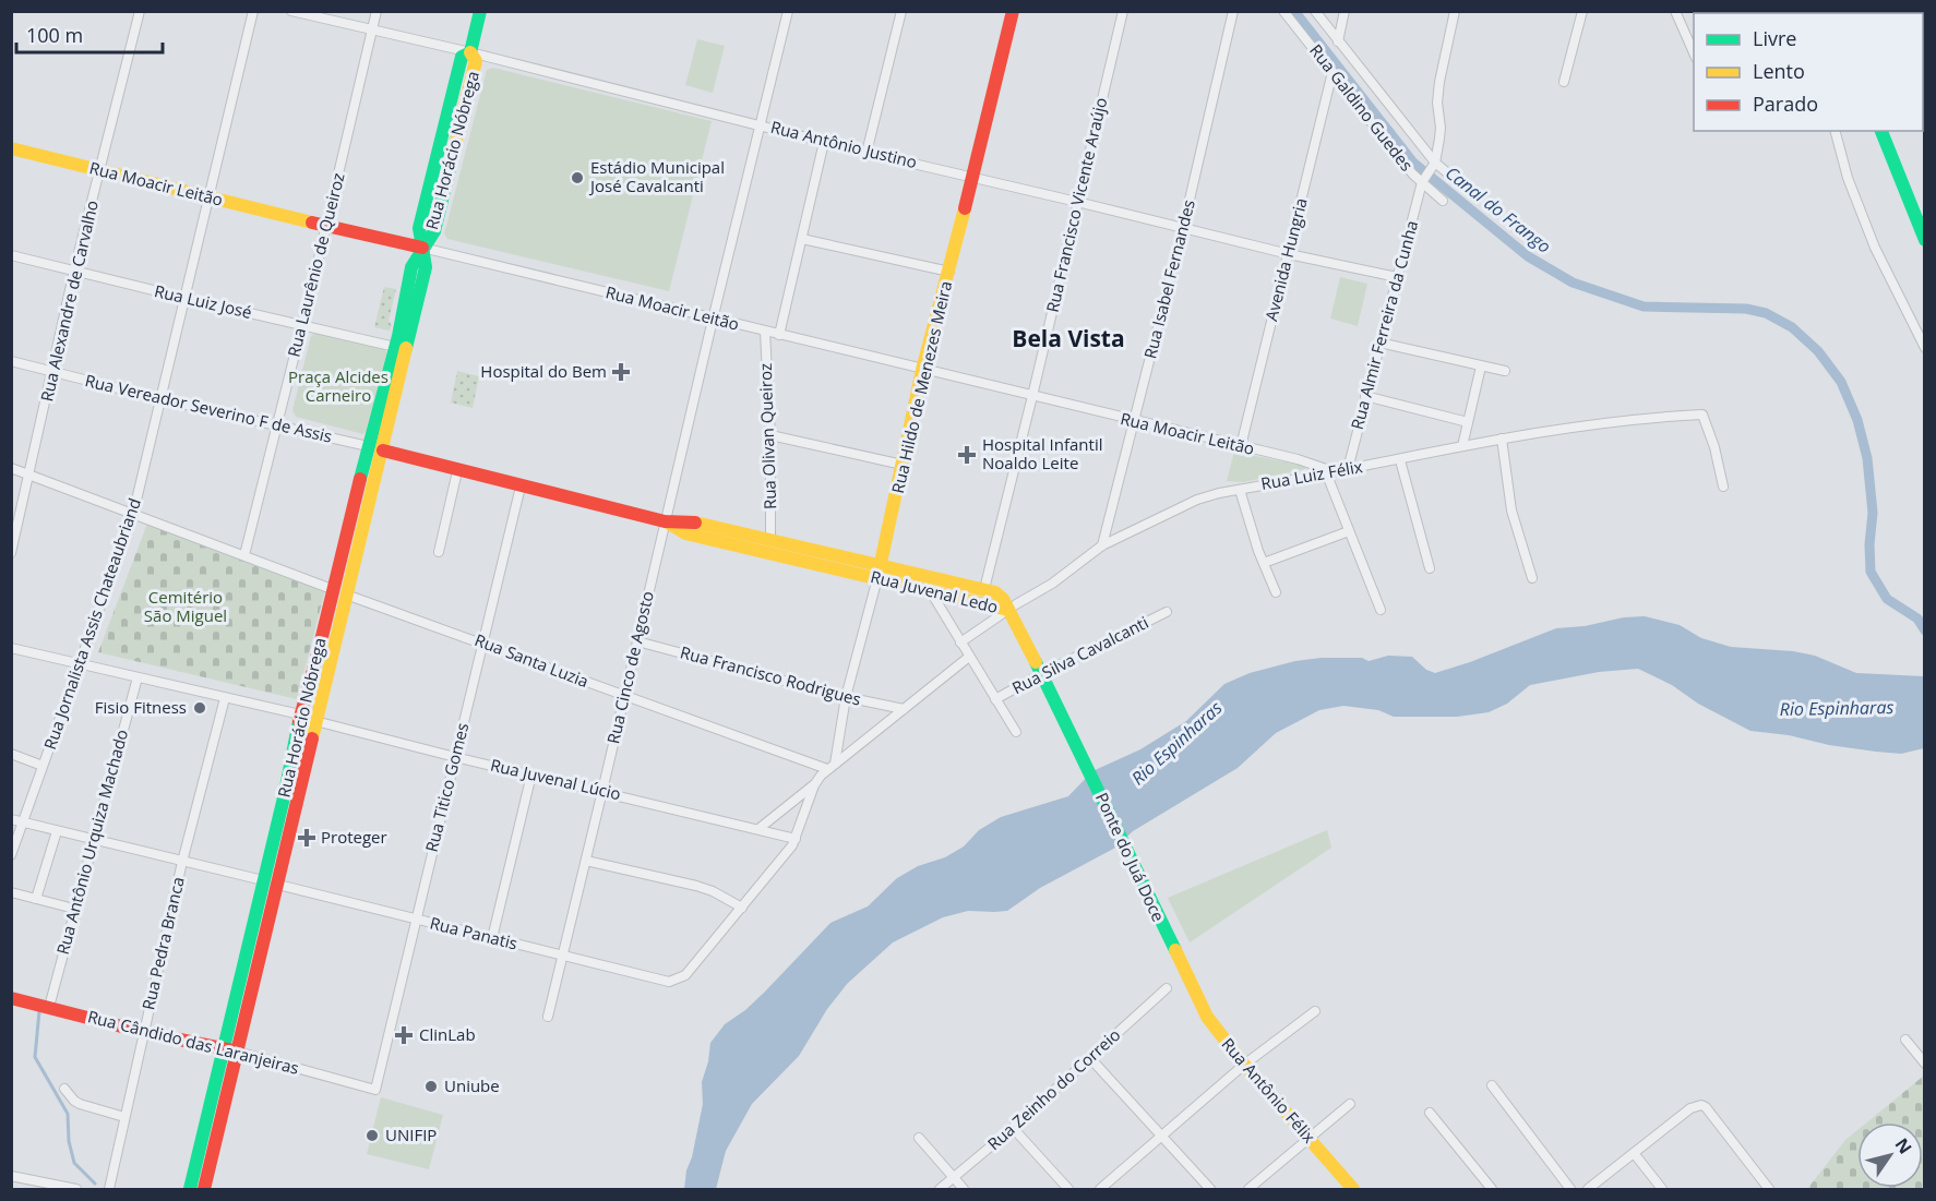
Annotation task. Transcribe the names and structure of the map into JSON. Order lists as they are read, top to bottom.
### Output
{
  "streets": {
    "main road": [
      "Rua Horácio Nóbrega",
      "Rua Moacir Leitão",
      "Rua Hildo de Menezes Meira",
      "Rua Juvenal Ledo",
      "Ponte do Juá Doce",
      "Rua Cândido das Laranjeiras",
      "Rua Antônio Félix"
    ],
    "street": [
      "Rua Galdino Guedes",
      "Rua Antônio Justino",
      "Rua Francisco Vicente Araújo",
      "Avenida Hungria",
      "Rua Laurênio de Queiroz",
      "Rua Isabel Fernandes",
      "Rua Alexandre de Carvalho",
      "Rua Luiz José",
      "Rua Almir Ferreira da Cunha",
      "Rua Vereador Severino F de Assis",
      "Rua Olivan Queiroz",
      "Rua Luiz Félix",
      "Rua Jornalista Assis Chateaubriand",
      "Rua Silva Cavalcanti",
      "Rua Santa Luzia",
      "Rua Cinco de Agosto",
      "Rua Francisco Rodrigues",
      "Rua Juvenal Lúcio",
      "Rua Titico Gomes",
      "Rua Antônio Urquiza Machado",
      "Rua Panatis",
      "Rua Pedra Branca",
      "Rua Zeinho do Correio"
    ]
  },
  "crossings": [
    ["Rua Galdino Guedes", "Avenida Hungria"],
    ["Rua Galdino Guedes", "Rua Almir Ferreira da Cunha"],
    ["Rua Antônio Justino", "Rua Horácio Nóbrega"],
    ["Rua Antônio Justino", "Rua Francisco Vicente Araújo"],
    ["Rua Antônio Justino", "Avenida Hungria"],
    ["Rua Antônio Justino", "Rua Laurênio de Queiroz"],
    ["Rua Antônio Justino", "Rua Isabel Fernandes"],
    ["Rua Antônio Justino", "Rua Almir Ferreira da Cunha"],
    ["Rua Antônio Justino", "Rua Hildo de Menezes Meira"],
    ["Rua Antônio Justino", "Rua Cinco de Agosto"],
    ["Rua Horácio Nóbrega", "Rua Moacir Leitão"],
    ["Rua Horácio Nóbrega", "Rua Luiz José"],
    ["Rua Horácio Nóbrega", "Rua Vereador Severino F de Assis"],
    ["Rua Horácio Nóbrega", "Rua Juvenal Ledo"],
    ["Rua Horácio Nóbrega", "Rua Santa Luzia"],
    ["Rua Horácio Nóbrega", "Rua Juvenal Lúcio"],
    ["Rua Horácio Nóbrega", "Rua Panatis"],
    ["Rua Horácio Nóbrega", "Rua Cândido das Laranjeiras"],
    ["Rua Moacir Leitão", "Rua Francisco Vicente Araújo"],
    ["Rua Moacir Leitão", "Avenida Hungria"],
    ["Rua Moacir Leitão", "Rua Laurênio de Queiroz"],
    ["Rua Moacir Leitão", "Rua Isabel Fernandes"],
    ["Rua Moacir Leitão", "Rua Alexandre de Carvalho"],
    ["Rua Moacir Leitão", "Rua Hildo de Menezes Meira"],
    ["Rua Moacir Leitão", "Rua Olivan Queiroz"],
    ["Rua Moacir Leitão", "Rua Luiz Félix"],
    ["Rua Moacir Leitão", "Rua Jornalista Assis Chateaubriand"],
    ["Rua Moacir Leitão", "Rua Cinco de Agosto"],
    ["Rua Francisco Vicente Araújo", "Rua Juvenal Ledo"],
    ["Rua Laurênio de Queiroz", "Rua Luiz José"],
    ["Rua Laurênio de Queiroz", "Rua Vereador Severino F de Assis"],
    ["Rua Isabel Fernandes", "Rua Luiz Félix"],
    ["Rua Alexandre de Carvalho", "Rua Luiz José"],
    ["Rua Alexandre de Carvalho", "Rua Vereador Severino F de Assis"],
    ["Rua Luiz José", "Rua Jornalista Assis Chateaubriand"],
    ["Rua Almir Ferreira da Cunha", "Rua Luiz Félix"],
    ["Rua Hildo de Menezes Meira", "Rua Juvenal Ledo"],
    ["Rua Hildo de Menezes Meira", "Rua Santa Luzia"],
    ["Rua Hildo de Menezes Meira", "Rua Francisco Rodrigues"],
    ["Rua Vereador Severino F de Assis", "Rua Juvenal Ledo"],
    ["Rua Vereador Severino F de Assis", "Rua Jornalista Assis Chateaubriand"],
    ["Rua Olivan Queiroz", "Rua Juvenal Ledo"],
    ["Rua Luiz Félix", "Rua Juvenal Ledo"],
    ["Rua Luiz Félix", "Ponte do Juá Doce"],
    ["Rua Juvenal Ledo", "Rua Cinco de Agosto"],
    ["Rua Juvenal Ledo", "Rua Titico Gomes"],
    ["Rua Juvenal Ledo", "Ponte do Juá Doce"],
    ["Rua Silva Cavalcanti", "Ponte do Juá Doce"],
    ["Rua Santa Luzia", "Rua Cinco de Agosto"],
    ["Rua Santa Luzia", "Rua Titico Gomes"],
    ["Rua Cinco de Agosto", "Rua Francisco Rodrigues"],
    ["Rua Cinco de Agosto", "Rua Juvenal Lúcio"],
    ["Rua Cinco de Agosto", "Rua Panatis"],
    ["Rua Juvenal Lúcio", "Rua Titico Gomes"],
    ["Rua Titico Gomes", "Rua Panatis"],
    ["Rua Titico Gomes", "Rua Cândido das Laranjeiras"],
    ["Rua Antônio Urquiza Machado", "Rua Cândido das Laranjeiras"],
    ["Ponte do Juá Doce", "Rua Antônio Félix"],
    ["Rua Pedra Branca", "Rua Cândido das Laranjeiras"]
  ],
  "districts": ["Bela Vista"],
  "water": ["Canal do Frango", "Rio Espinharas"],
  "parks": ["Praça Alcides Carneiro", "Cemitério São Miguel"],
  "places": {
    "other": [
      "Estádio Municipal José Cavalcanti",
      "Fisio Fitness",
      "Uniube",
      "UNIFIP"
    ],
    "health": [
      "Hospital do Bem",
      "Hospital Infantil Noaldo Leite",
      "Proteger",
      "ClinLab"
    ]
  },
  "legend": ["Livre", "Lento", "Parado"],
  "scale_bar": "100 m",
  "north": "top right"
}
